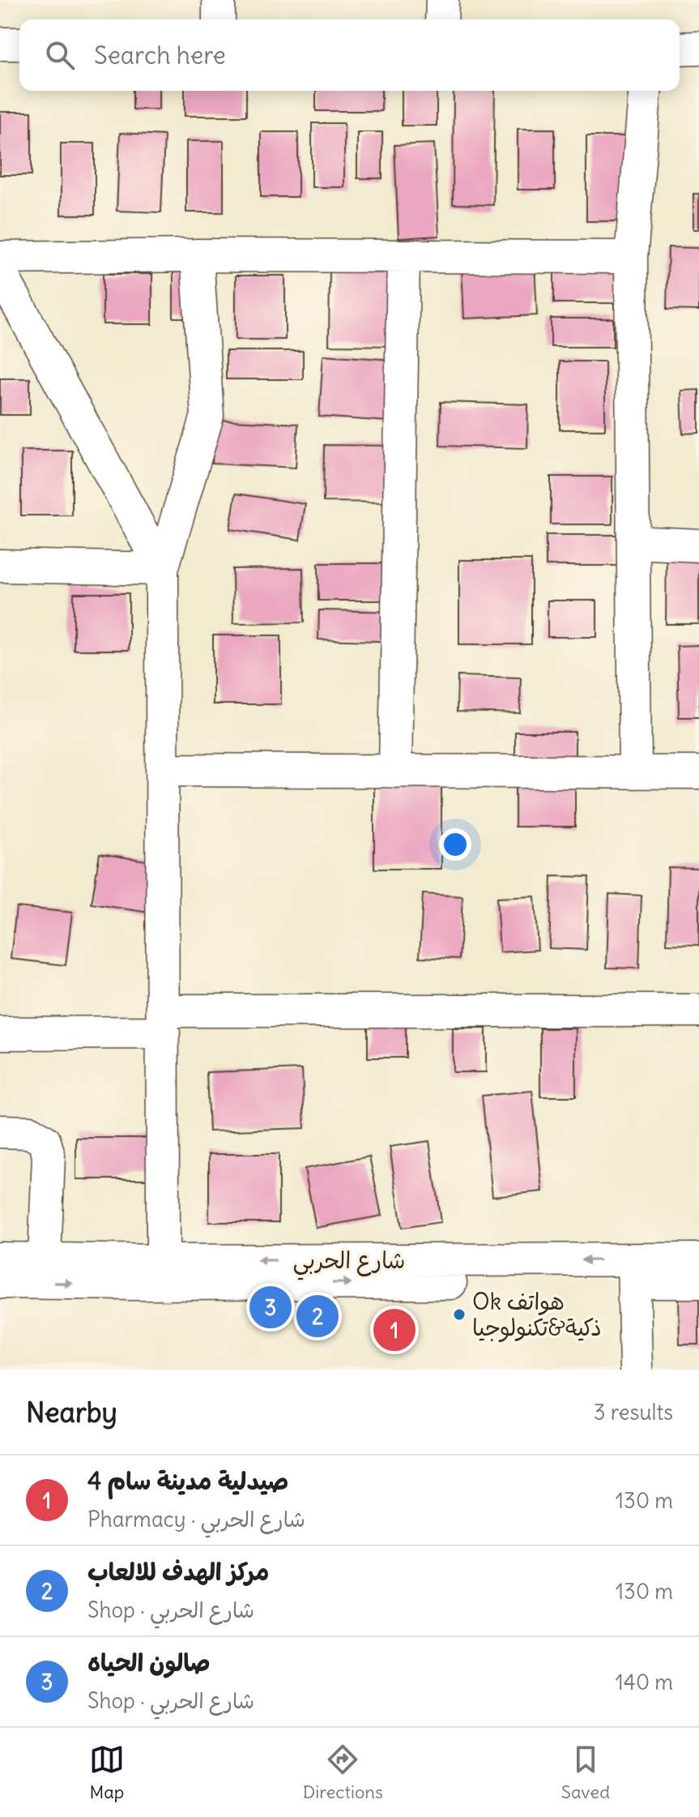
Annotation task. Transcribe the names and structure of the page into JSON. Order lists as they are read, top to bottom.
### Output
{
  "streets": {
    "street": ["شارع الحربي"]
  },
  "places": ["Ok هواتف ذكية&تكنولوجيا"],
  "page": {
    "search": "Search here",
    "pins": ["3", "2", "1"],
    "heading": ["Nearby", "3 results"],
    "list": [
      {
        "mark": "1",
        "name": "صيدلية مدينة سام 4",
        "note": "Pharmacy · شارع الحربي",
        "value": "130 m"
      },
      {
        "mark": "2",
        "name": "مركز الهدف للالعاب",
        "note": "Shop · شارع الحربي",
        "value": "130 m"
      },
      {
        "mark": "3",
        "name": "صالون الحياه",
        "note": "Shop · شارع الحربي",
        "value": "140 m"
      }
    ],
    "nav": ["Map", "Directions", "Saved"]
  }
}
